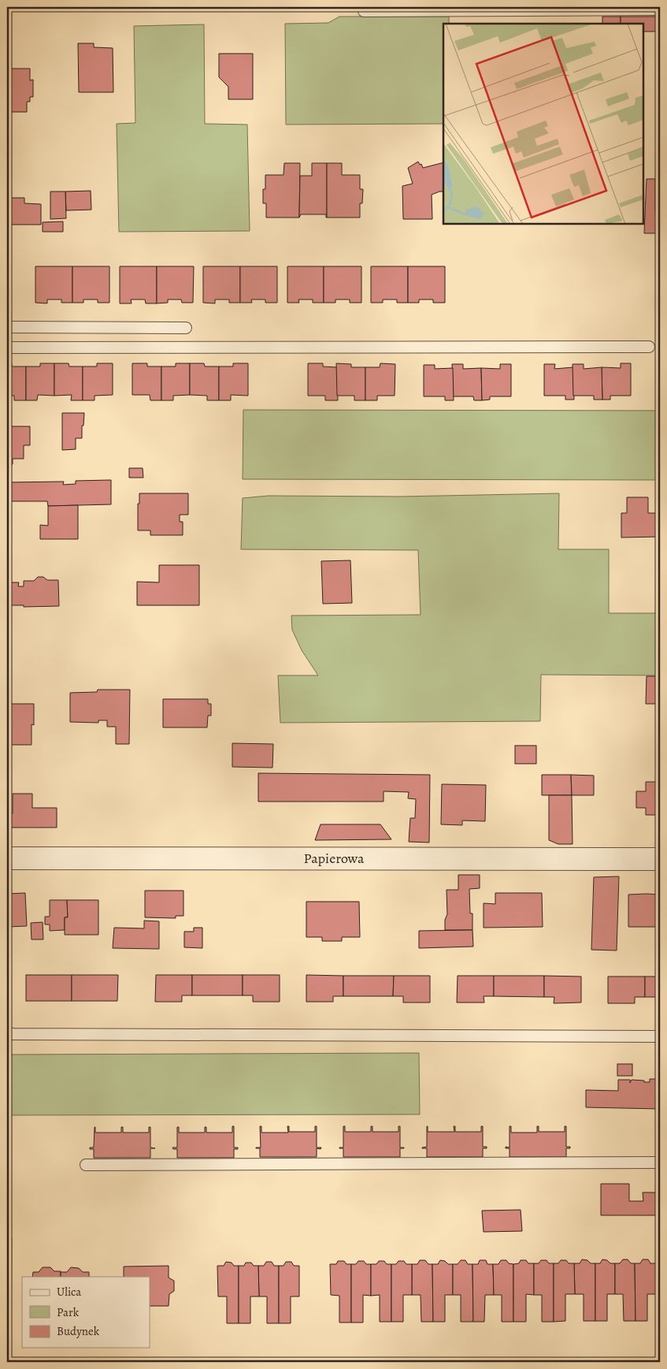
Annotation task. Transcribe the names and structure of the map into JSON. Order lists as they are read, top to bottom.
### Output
{
  "streets": {
    "street": ["Papierowa"]
  },
  "legend": ["Ulica", "Park", "Budynek"]
}
